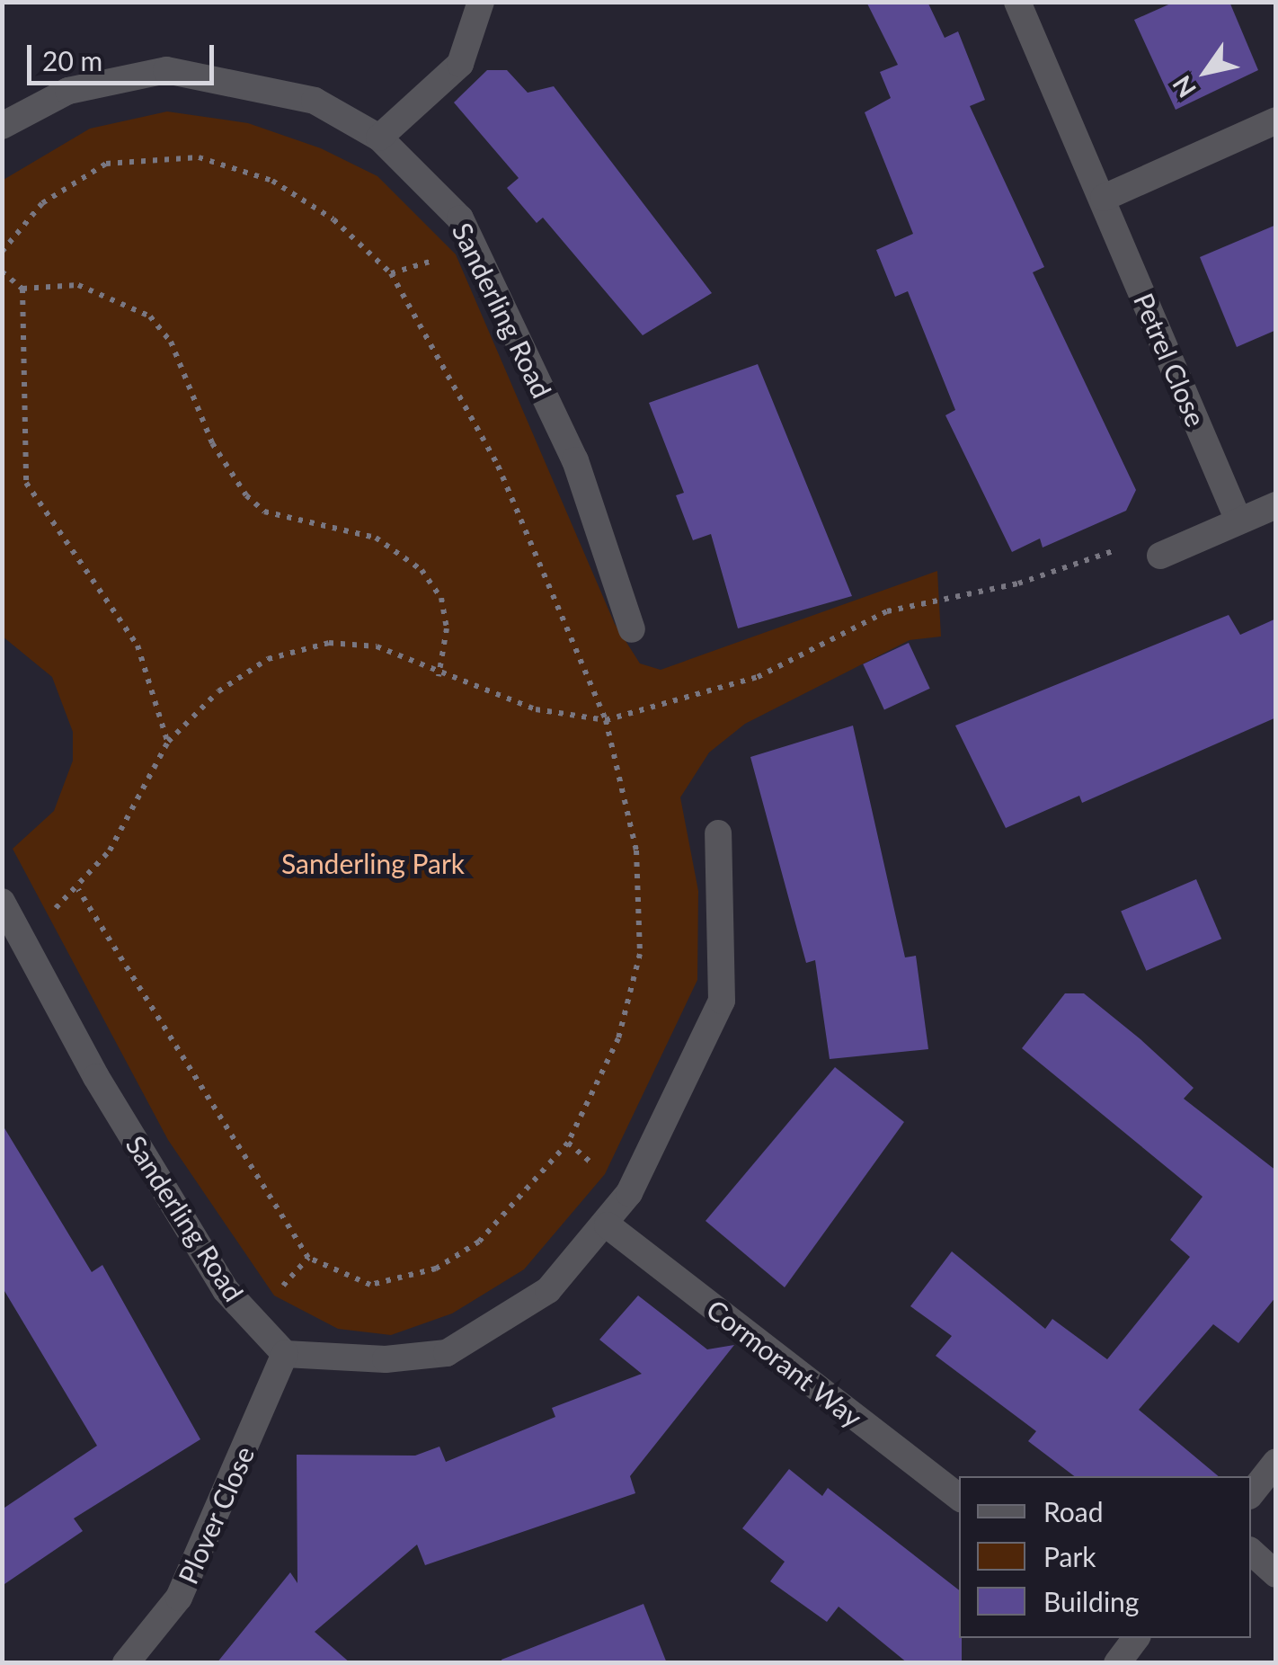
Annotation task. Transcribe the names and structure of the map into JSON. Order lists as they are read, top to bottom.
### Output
{
  "streets": {
    "street": [
      "Sanderling Road",
      "Petrel Close",
      "Cormorant Way",
      "Plover Close"
    ]
  },
  "crossings": [
    ["Sanderling Road", "Plover Close"]
  ],
  "parks": ["Sanderling Park"],
  "legend": ["Road", "Park", "Building"],
  "scale_bar": "20 m",
  "north": "bottom left"
}
